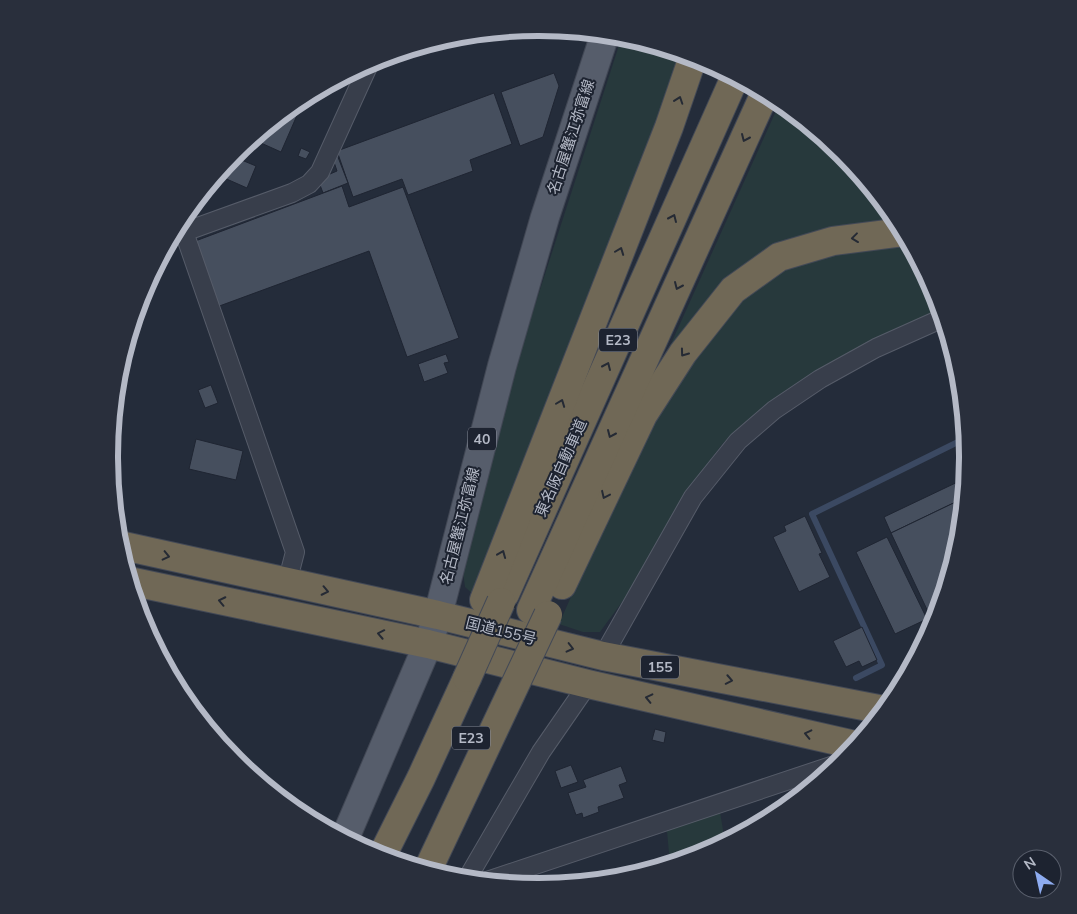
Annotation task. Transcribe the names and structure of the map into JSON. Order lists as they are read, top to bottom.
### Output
{
  "streets": {
    "highway": [
      "E23",
      "東名阪自動車道",
      "国道155号",
      "155"
    ],
    "main road": ["名古屋蟹江弥富線", "40"]
  },
  "crossings": [
    ["名古屋蟹江弥富線", "国道155号"]
  ],
  "north": "top left"
}
